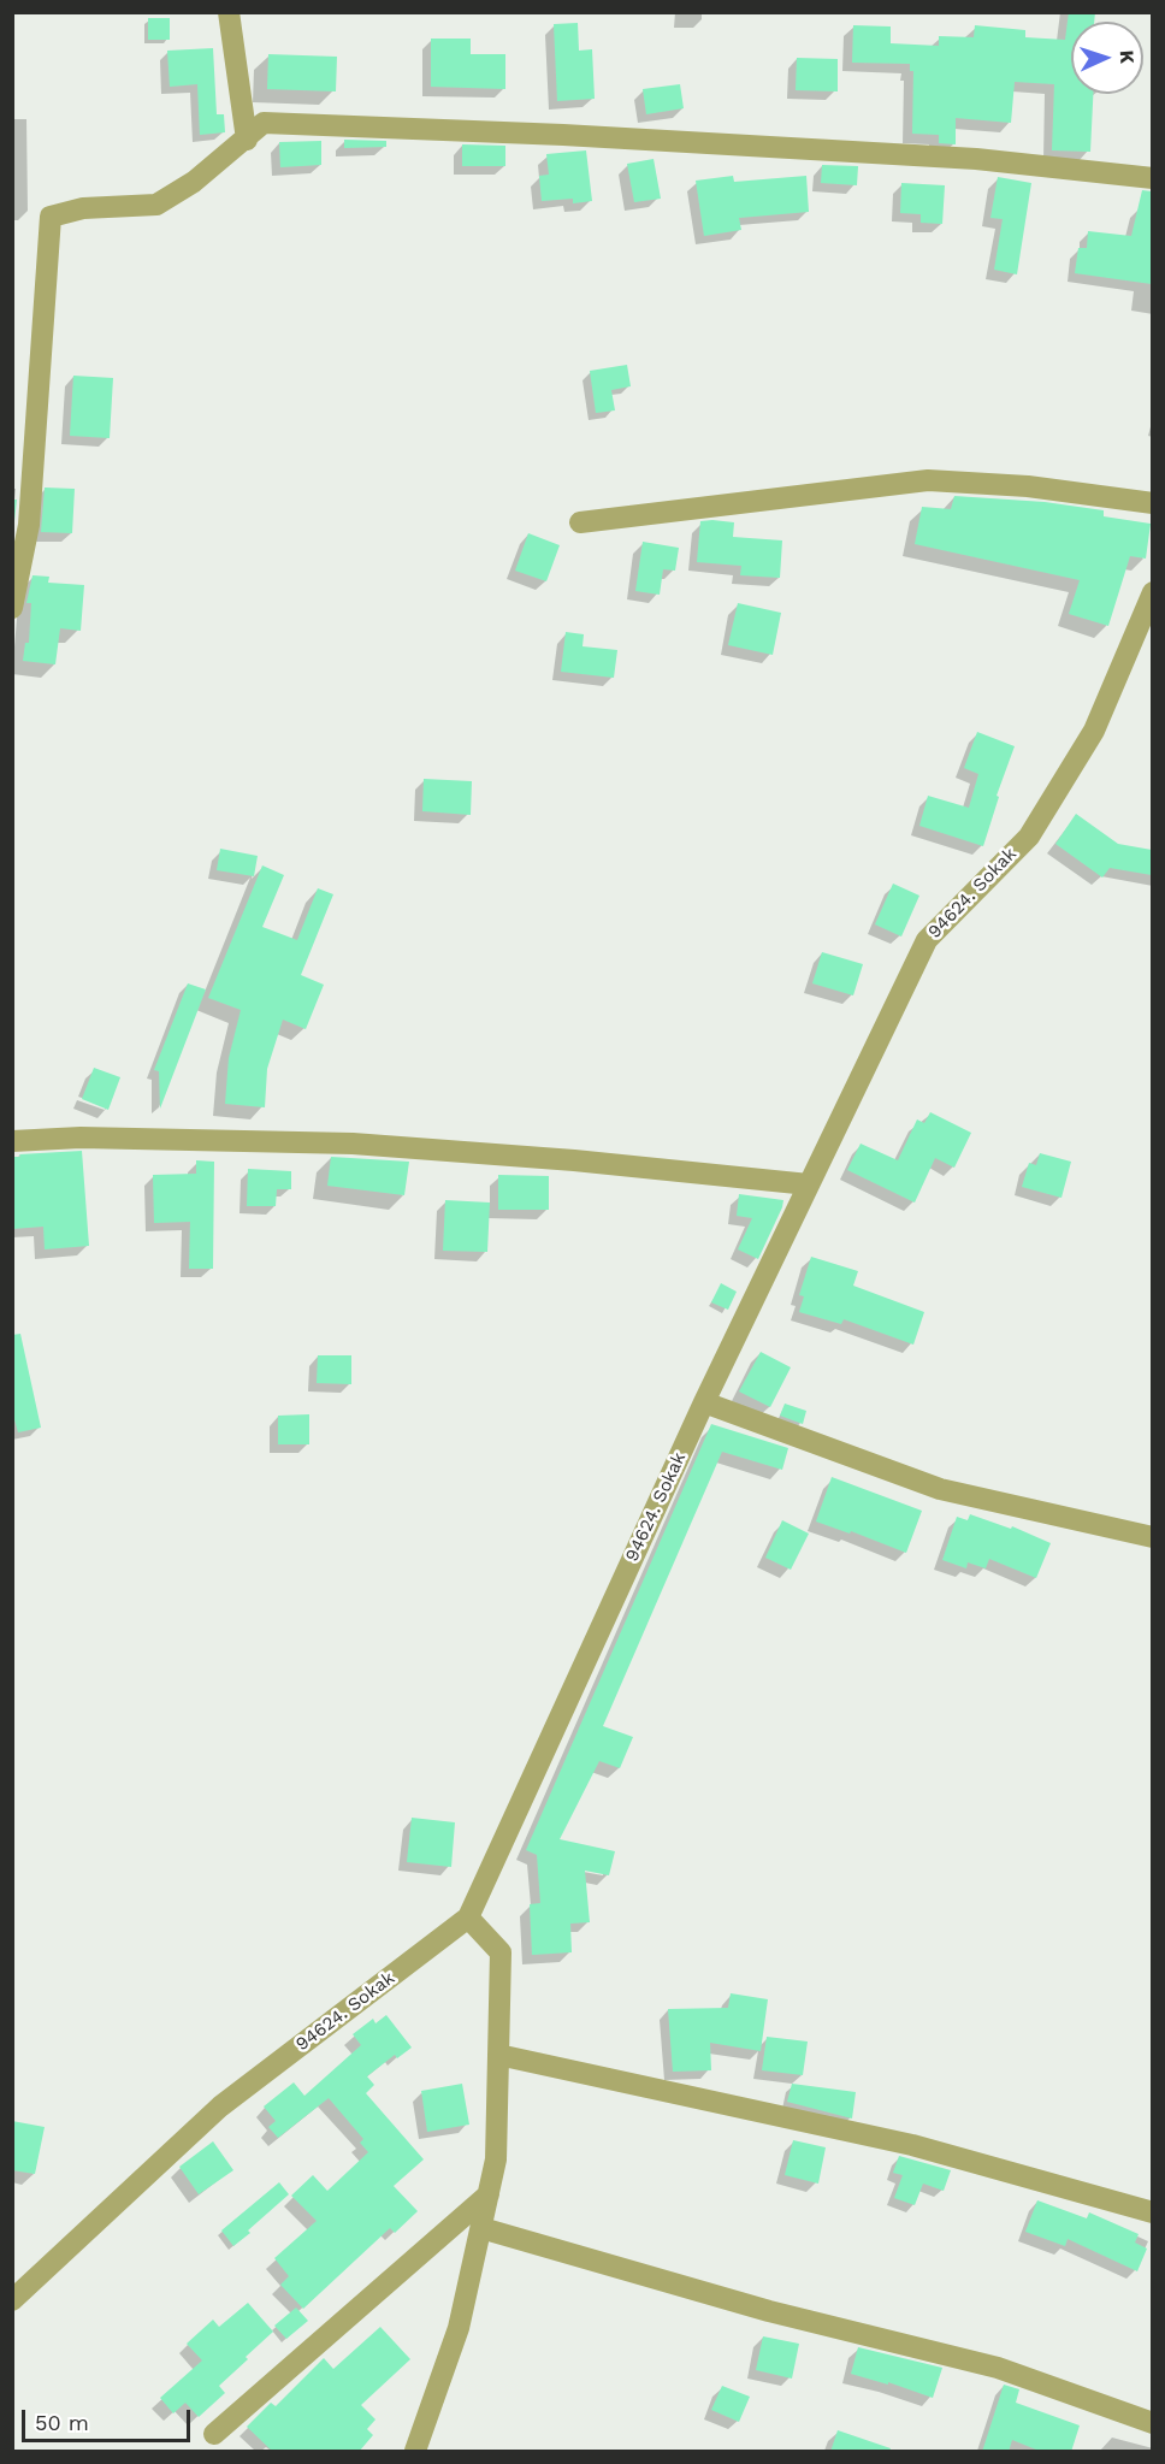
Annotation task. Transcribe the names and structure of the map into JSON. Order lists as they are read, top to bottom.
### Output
{
  "streets": {
    "street": ["94624. Sokak"]
  },
  "scale_bar": "50 m",
  "north": "right"
}
